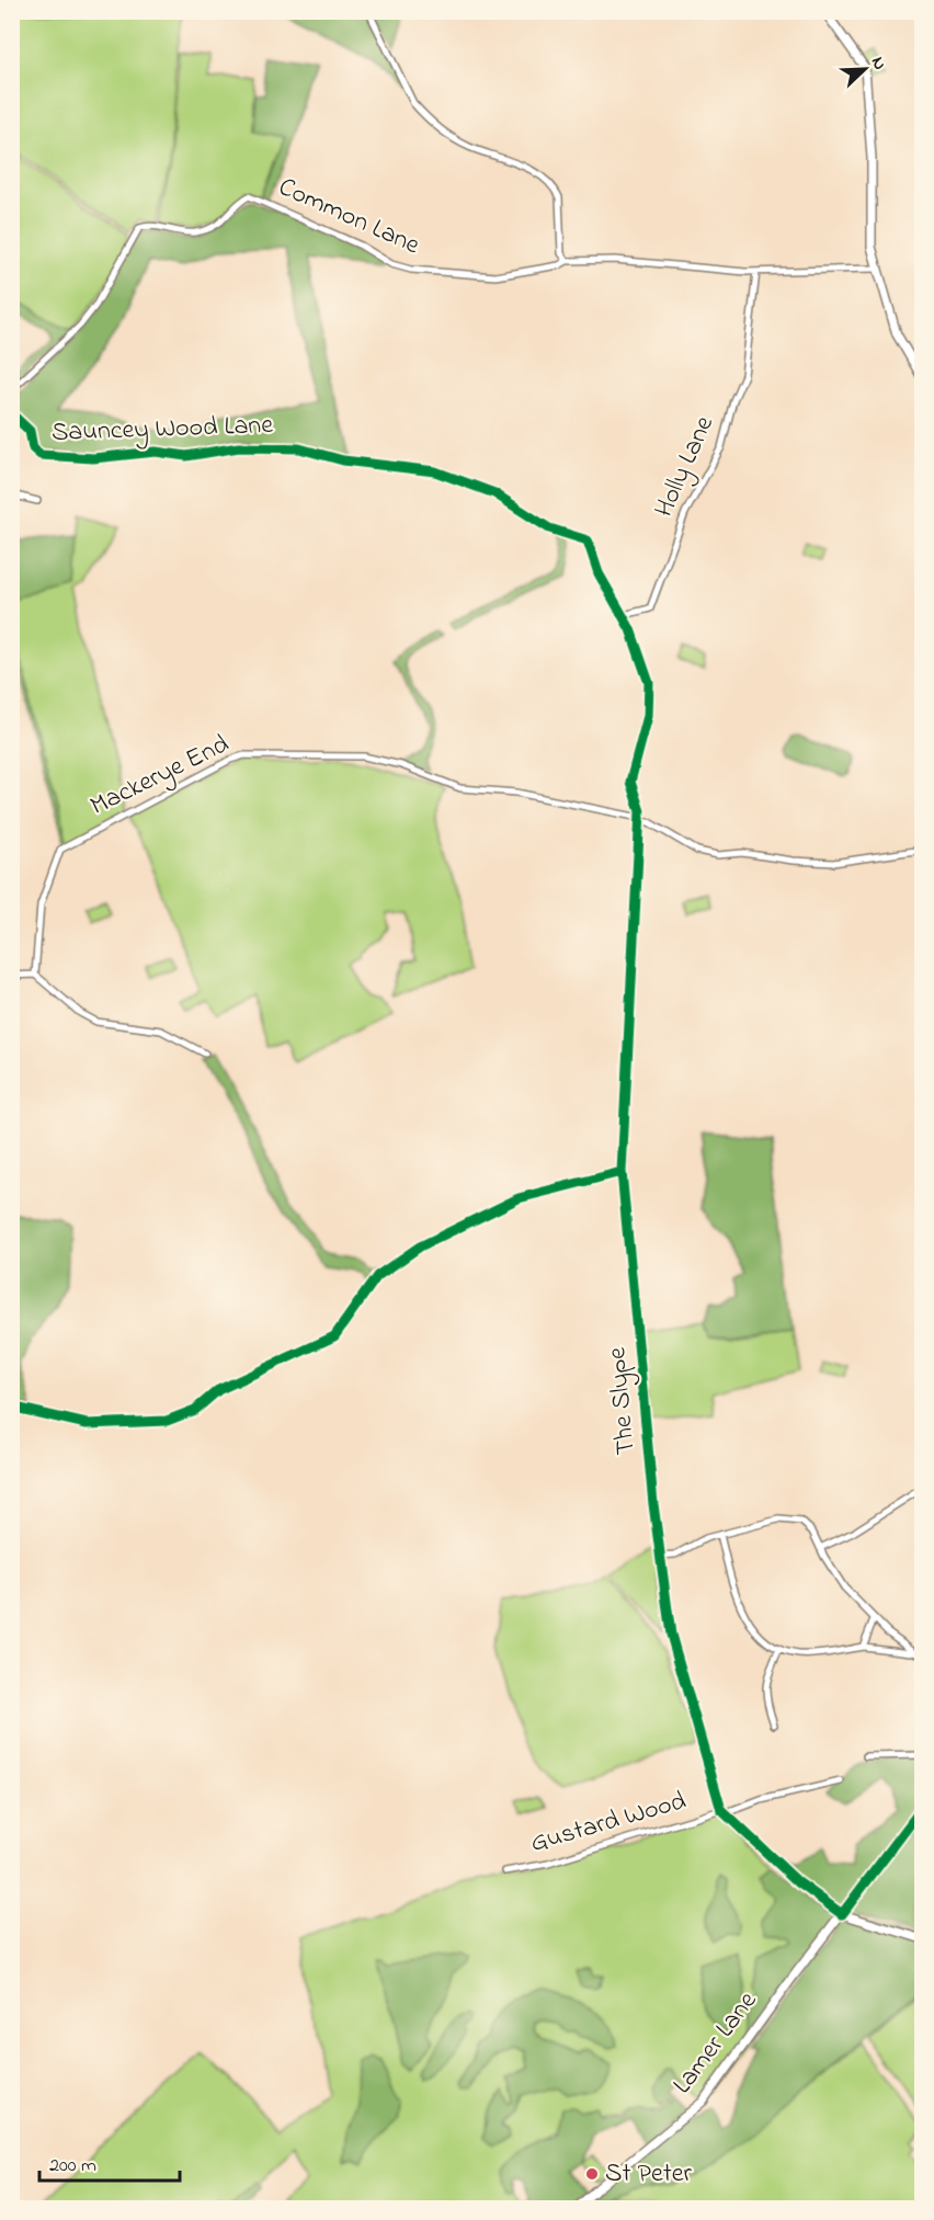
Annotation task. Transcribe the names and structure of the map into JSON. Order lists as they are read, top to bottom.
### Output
{
  "streets": {
    "main road": ["Lamer Lane"],
    "street": [
      "Common Lane",
      "Sauncey Wood Lane",
      "Holly Lane",
      "Mackerye End",
      "The Slype",
      "Gustard Wood"
    ]
  },
  "crossings": [
    ["Sauncey Wood Lane", "Holly Lane"],
    ["Sauncey Wood Lane", "Mackerye End"],
    ["Sauncey Wood Lane", "The Slype"],
    ["Mackerye End", "The Slype"],
    ["The Slype", "Gustard Wood"]
  ],
  "places": ["St Peter"],
  "scale_bar": "200 m",
  "north": "top right"
}
